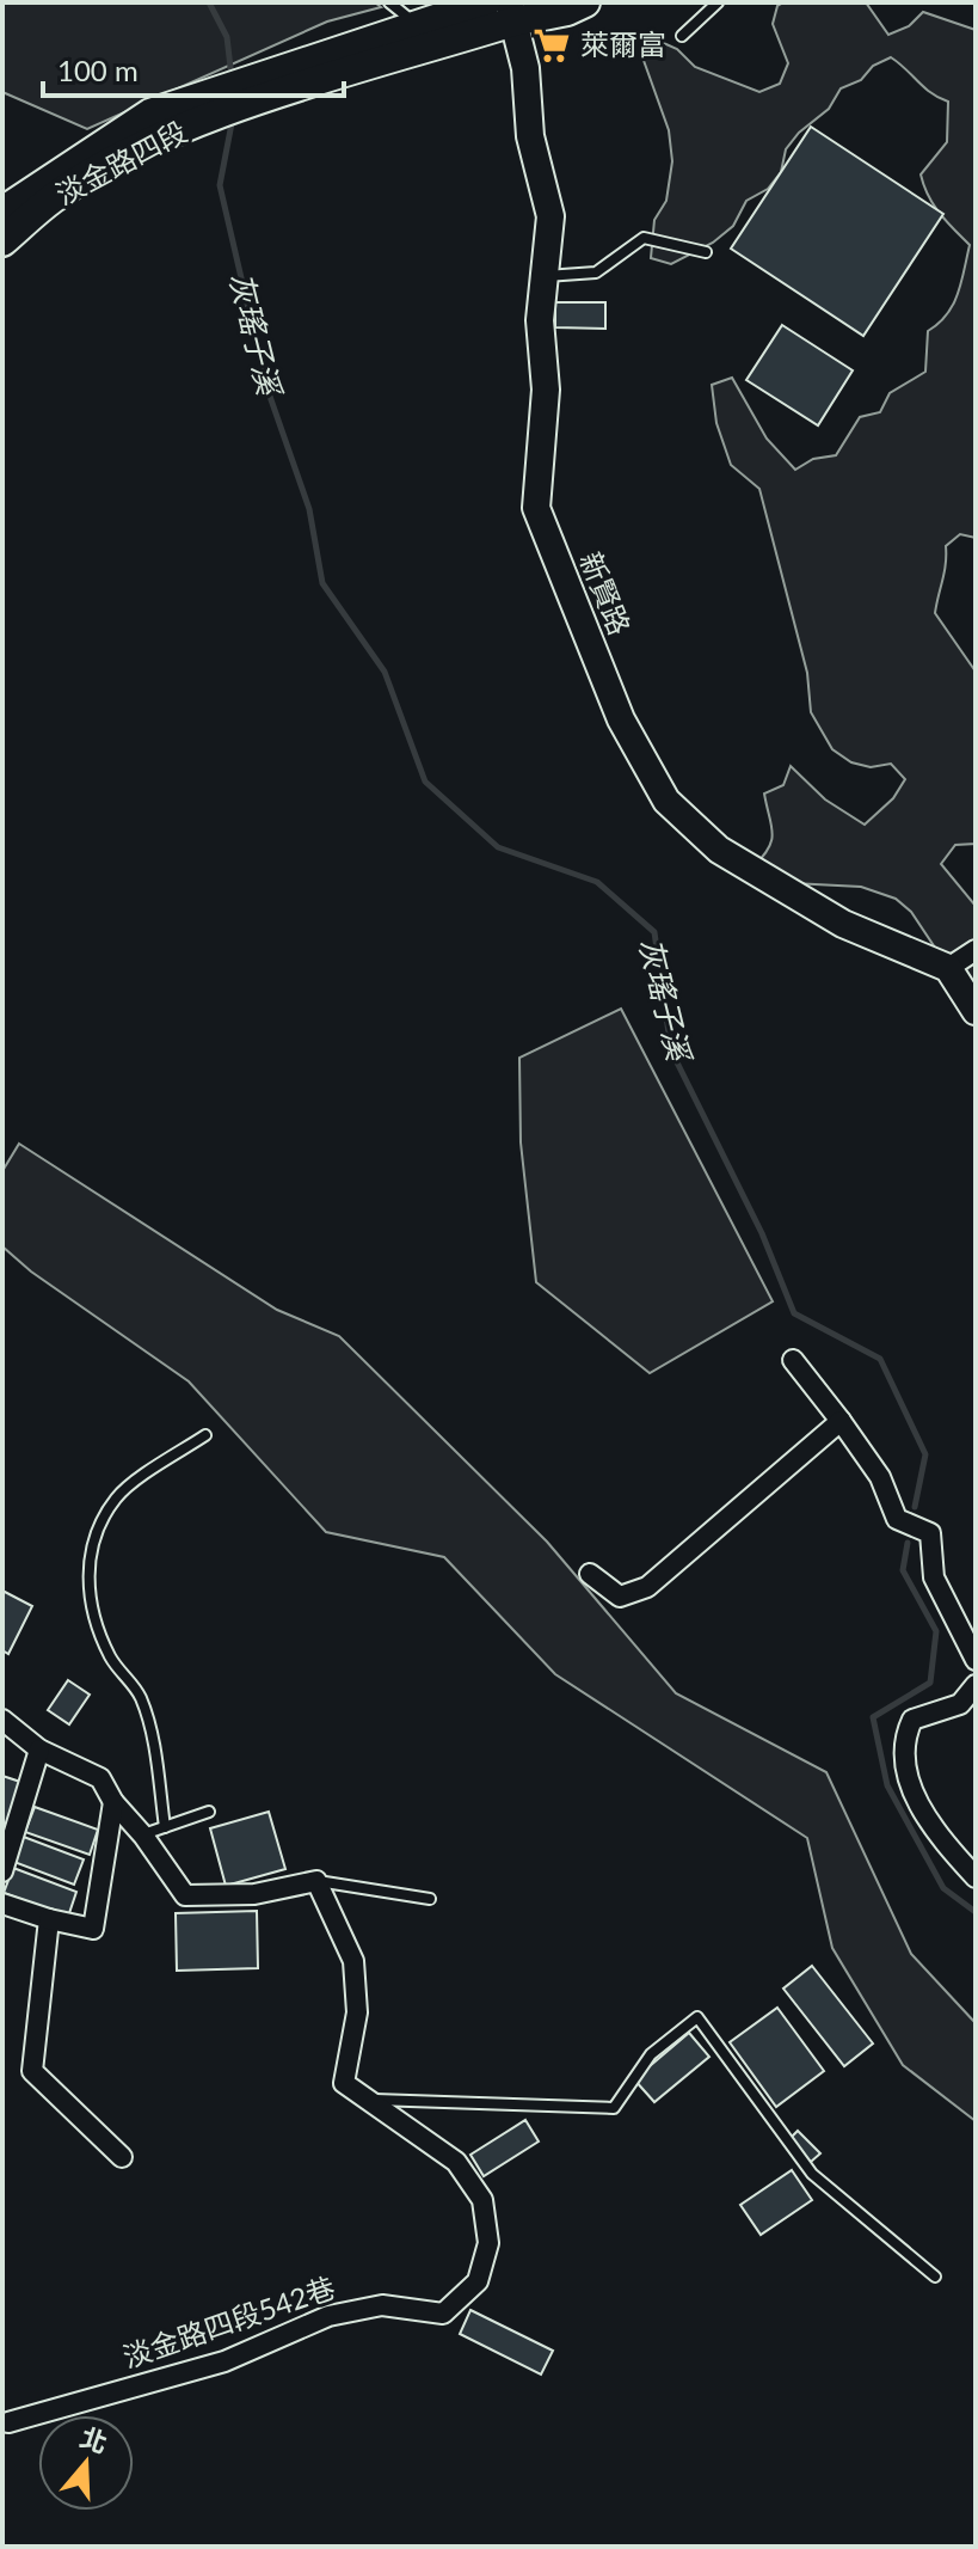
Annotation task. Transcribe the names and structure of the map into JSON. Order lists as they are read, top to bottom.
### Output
{
  "streets": {
    "main road": ["淡金路四段"],
    "street": ["新賢路", "淡金路四段542巷"]
  },
  "water": ["灰瑤子溪"],
  "places": {
    "supermarket": ["萊爾富"]
  },
  "scale_bar": "100 m",
  "north": "top"
}
